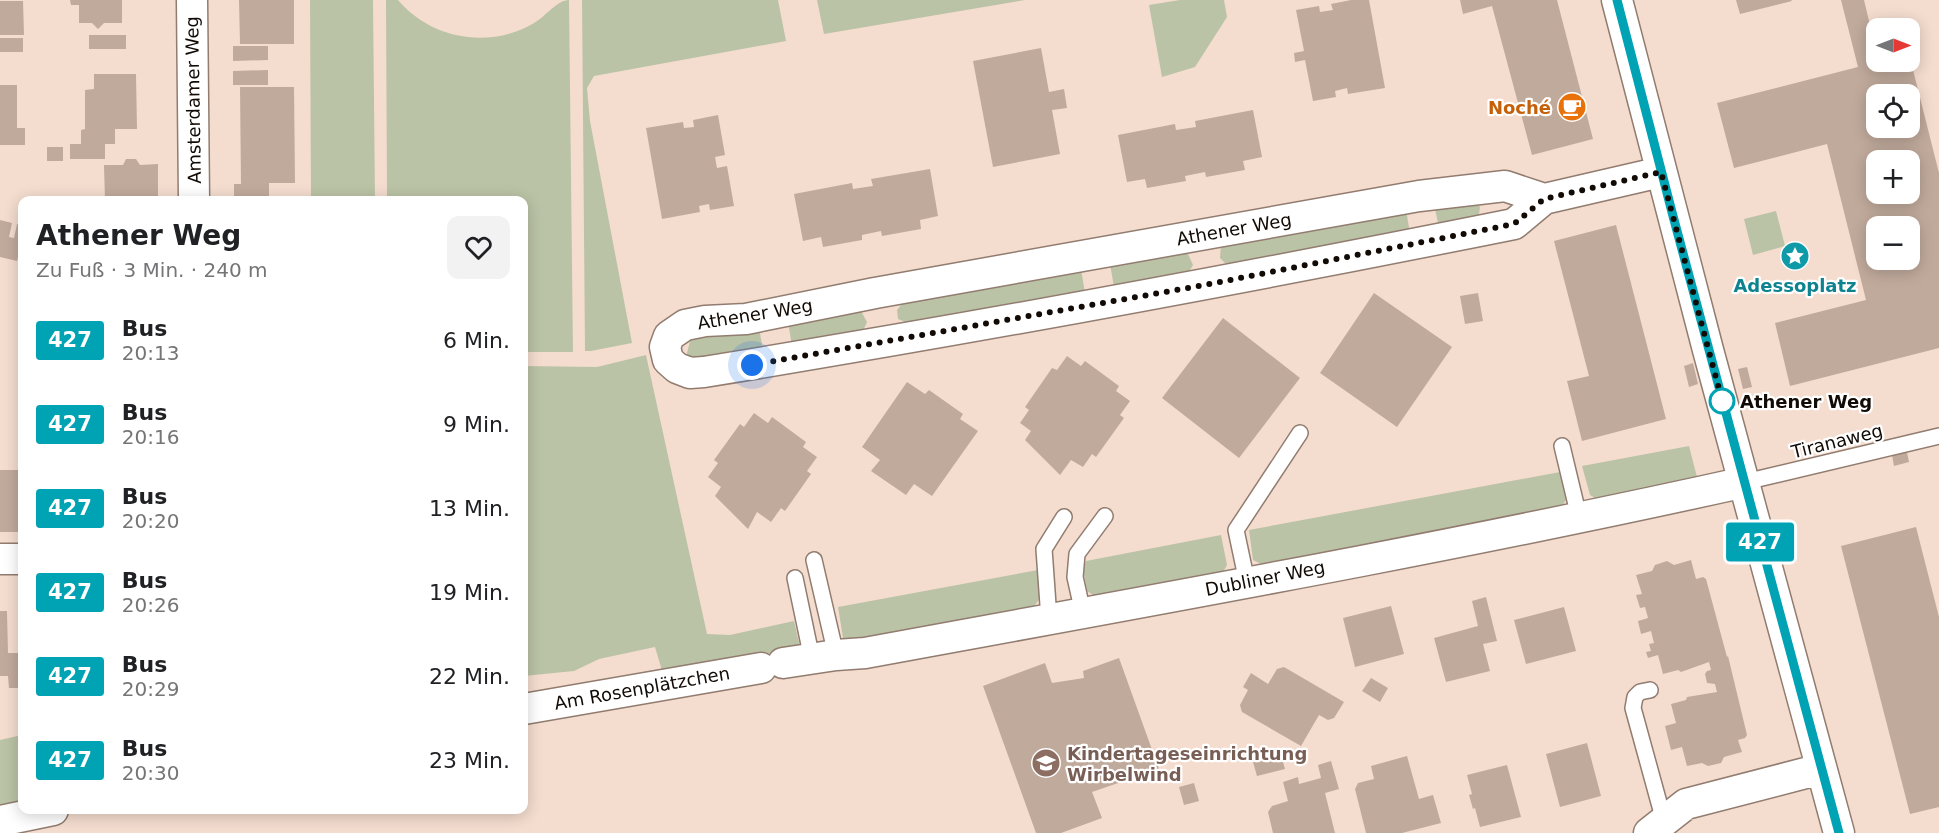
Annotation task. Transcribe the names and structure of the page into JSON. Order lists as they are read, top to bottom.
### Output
{
  "streets": {
    "street": [
      "Amsterdamer Weg",
      "Athener Weg",
      "Dubliner Weg",
      "Am Rosenplätzchen"
    ],
    "lane": ["Tiranaweg"]
  },
  "crossings": [
    ["Tiranaweg", "Dubliner Weg"],
    ["Dubliner Weg", "Am Rosenplätzchen"]
  ],
  "places": {
    "cafe": ["Noché"],
    "place": ["Adessoplatz"],
    "other": ["Athener Weg"],
    "school or university": ["Kindertageseinrichtung Wirbelwind"]
  },
  "lines": ["bus line 427"],
  "north": "right",
  "page": {
    "on_map": "427",
    "map_buttons": ["+", "−"],
    "heading": ["Athener Weg", "Zu Fuß · 3 Min. · 240 m"],
    "list": [
      {
        "mark": "427",
        "name": "Bus",
        "note": "20:13",
        "value": "6 Min."
      },
      {
        "mark": "427",
        "name": "Bus",
        "note": "20:16",
        "value": "9 Min."
      },
      {
        "mark": "427",
        "name": "Bus",
        "note": "20:20",
        "value": "13 Min."
      },
      {
        "mark": "427",
        "name": "Bus",
        "note": "20:26",
        "value": "19 Min."
      },
      {
        "mark": "427",
        "name": "Bus",
        "note": "20:29",
        "value": "22 Min."
      },
      {
        "mark": "427",
        "name": "Bus",
        "note": "20:30",
        "value": "23 Min."
      }
    ]
  }
}
